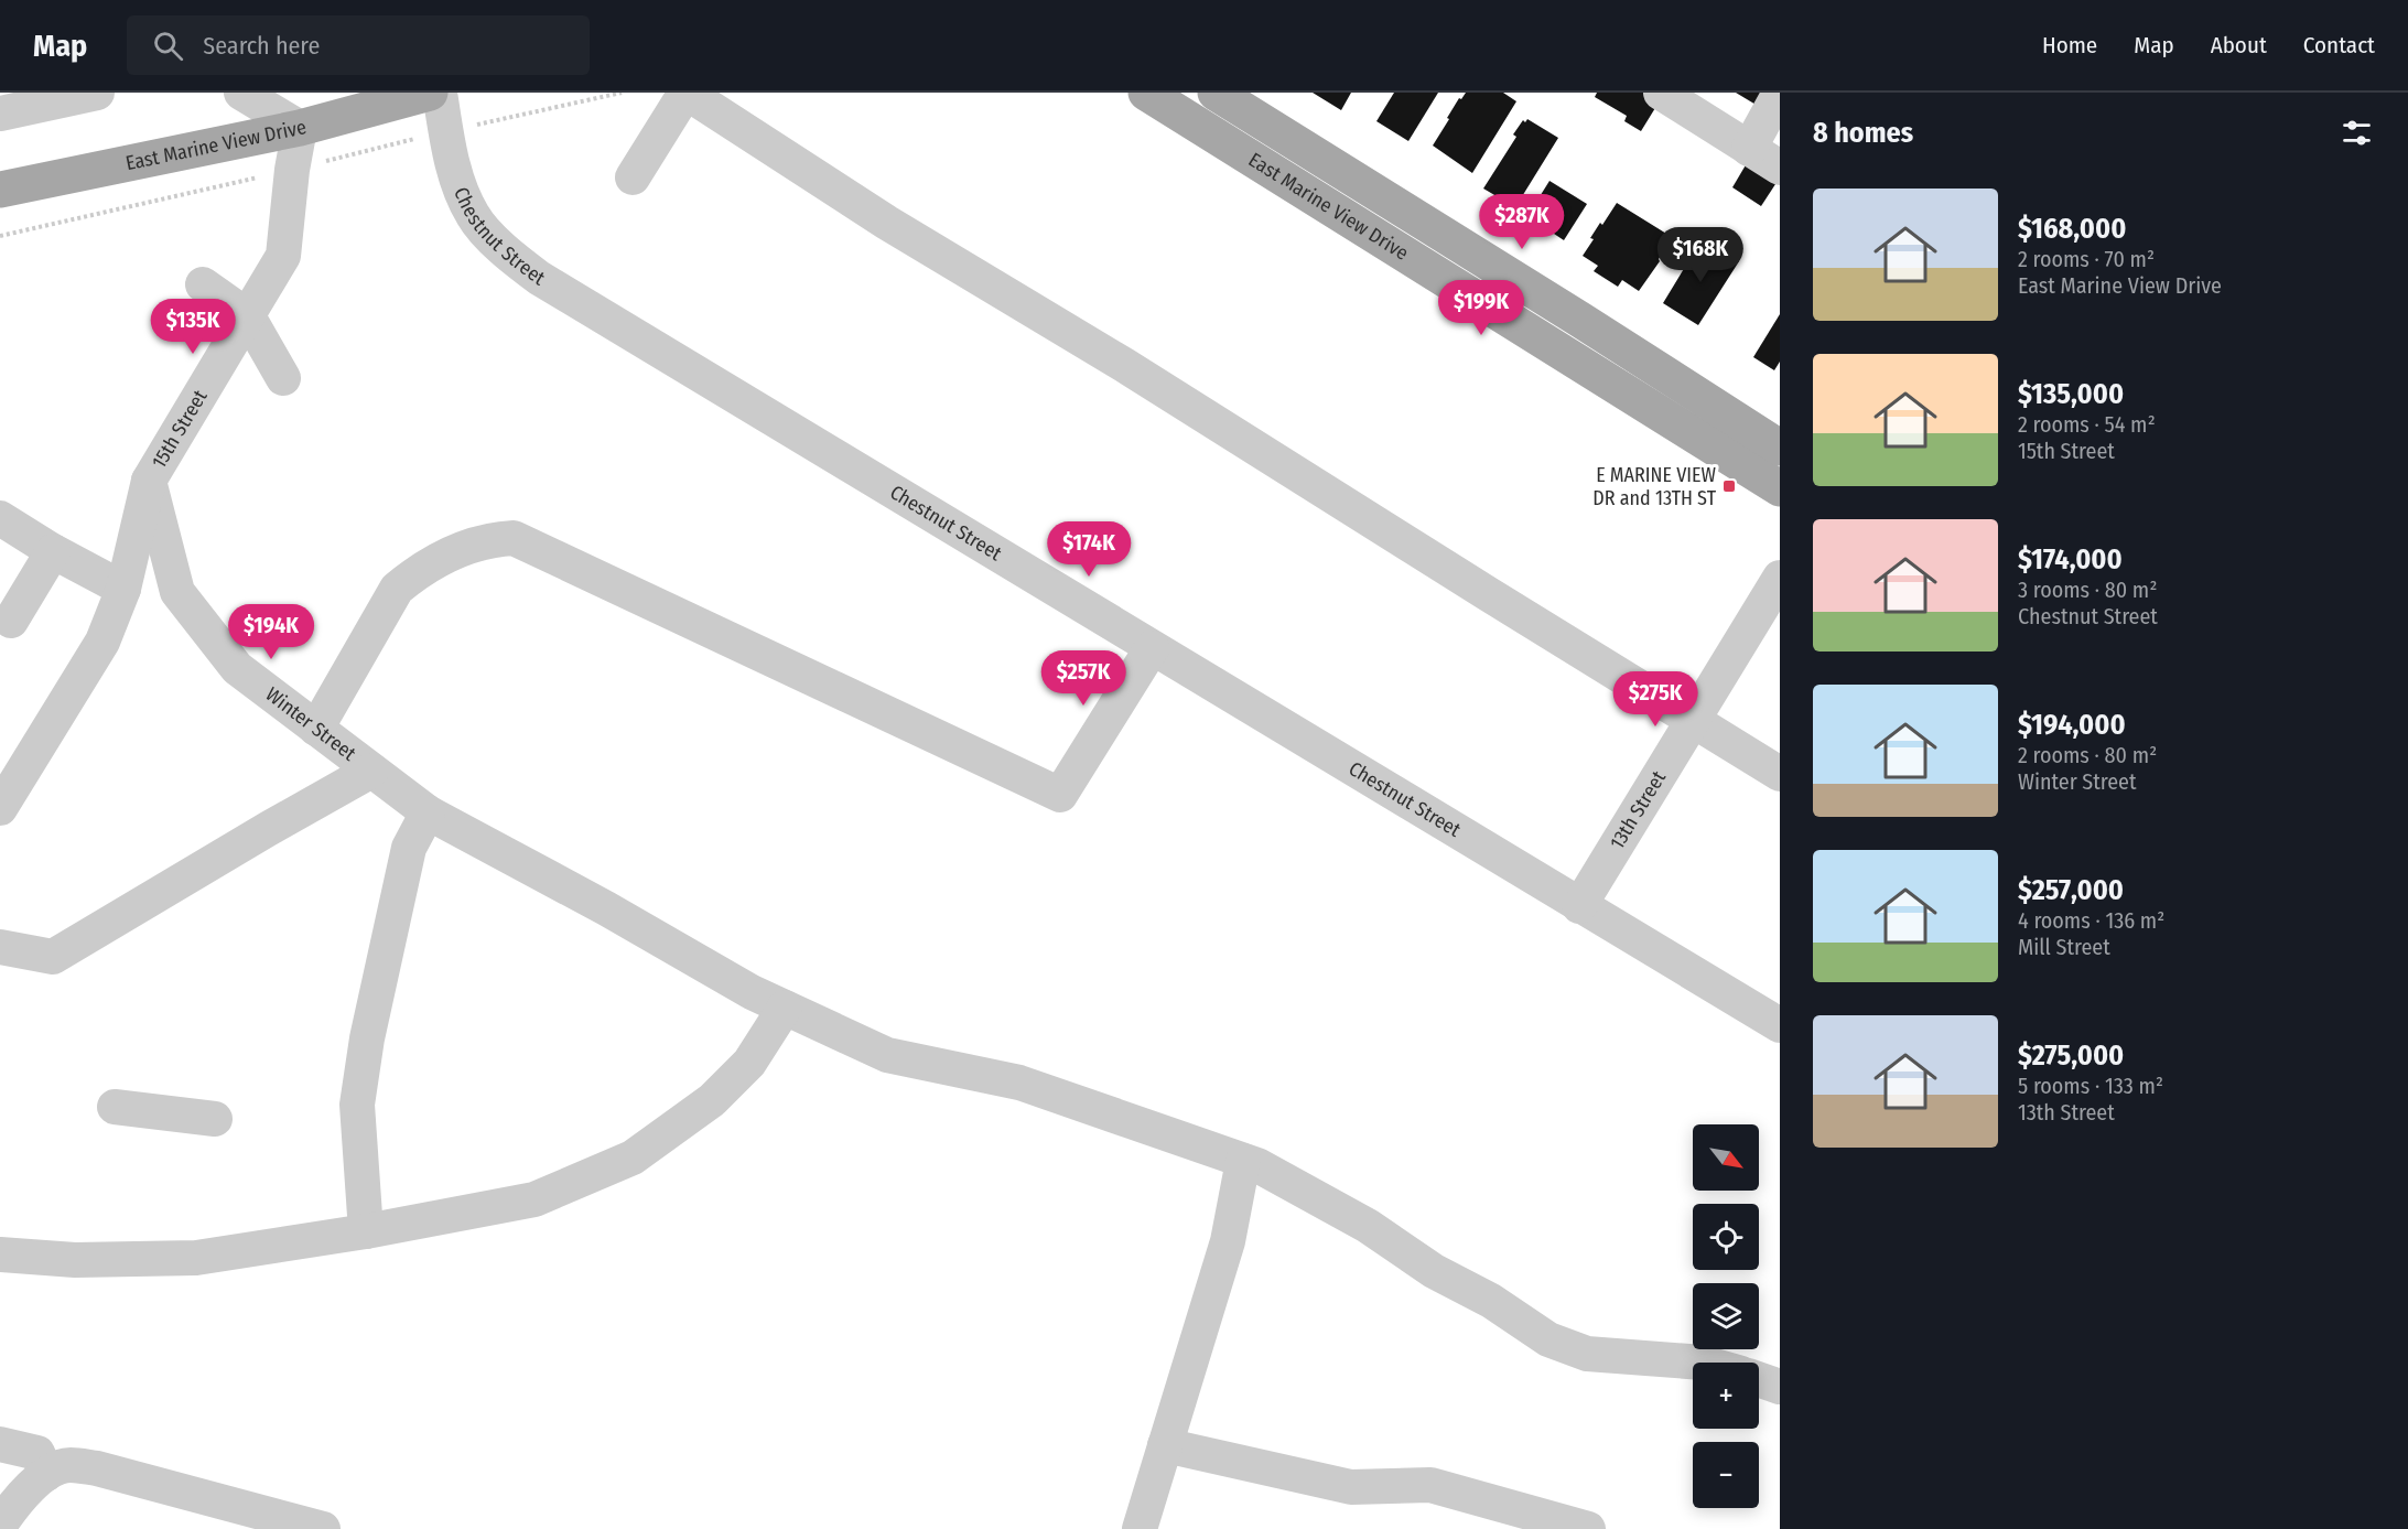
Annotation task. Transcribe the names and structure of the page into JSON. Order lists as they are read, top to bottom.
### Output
{
  "streets": {
    "main road": ["East Marine View Drive"],
    "street": [
      "Chestnut Street",
      "15th Street",
      "Winter Street",
      "13th Street"
    ]
  },
  "crossings": [
    ["East Marine View Drive", "15th Street"],
    ["Chestnut Street", "13th Street"],
    ["15th Street", "Winter Street"]
  ],
  "places": {
    "transit": ["E MARINE VIEW DR and 13TH ST"]
  },
  "north": "bottom right",
  "page": {
    "header": "Map",
    "search": "Search here",
    "nav": [
      "Home",
      "Map",
      "About",
      "Contact"
    ],
    "heading": "8 homes",
    "list": [
      {
        "name": "$168,000",
        "note": "2 rooms · 70 m² · East Marine View Drive"
      },
      {
        "name": "$135,000",
        "note": "2 rooms · 54 m² · 15th Street"
      },
      {
        "name": "$174,000",
        "note": "3 rooms · 80 m² · Chestnut Street"
      },
      {
        "name": "$194,000",
        "note": "2 rooms · 80 m² · Winter Street"
      },
      {
        "name": "$257,000",
        "note": "4 rooms · 136 m² · Mill Street"
      },
      {
        "name": "$275,000",
        "note": "5 rooms · 133 m² · 13th Street"
      }
    ],
    "price": [
      "$287K",
      "$168K",
      "$199K",
      "$135K",
      "$174K",
      "$194K",
      "$257K",
      "$275K"
    ],
    "map_buttons": ["+", "−"]
  }
}
